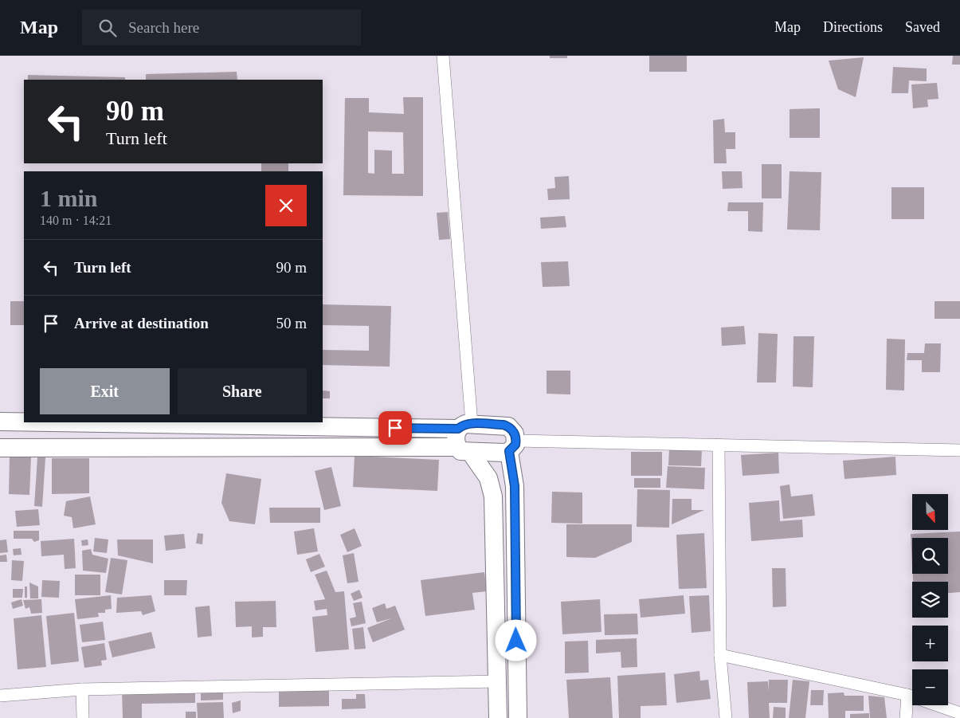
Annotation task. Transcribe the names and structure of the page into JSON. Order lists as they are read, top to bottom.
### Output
{
  "north": "bottom right",
  "page": {
    "header": "Map",
    "search": "Search here",
    "nav": ["Map", "Directions", "Saved"],
    "turn": ["90 m", "Turn left"],
    "heading": ["1 min", "140 m · 14:21"],
    "list": [
      {
        "name": "Turn left",
        "value": "90 m"
      },
      {
        "name": "Arrive at destination",
        "value": "50 m"
      }
    ],
    "buttons": ["Exit", "Share"],
    "map_buttons": ["+", "−"]
  }
}
